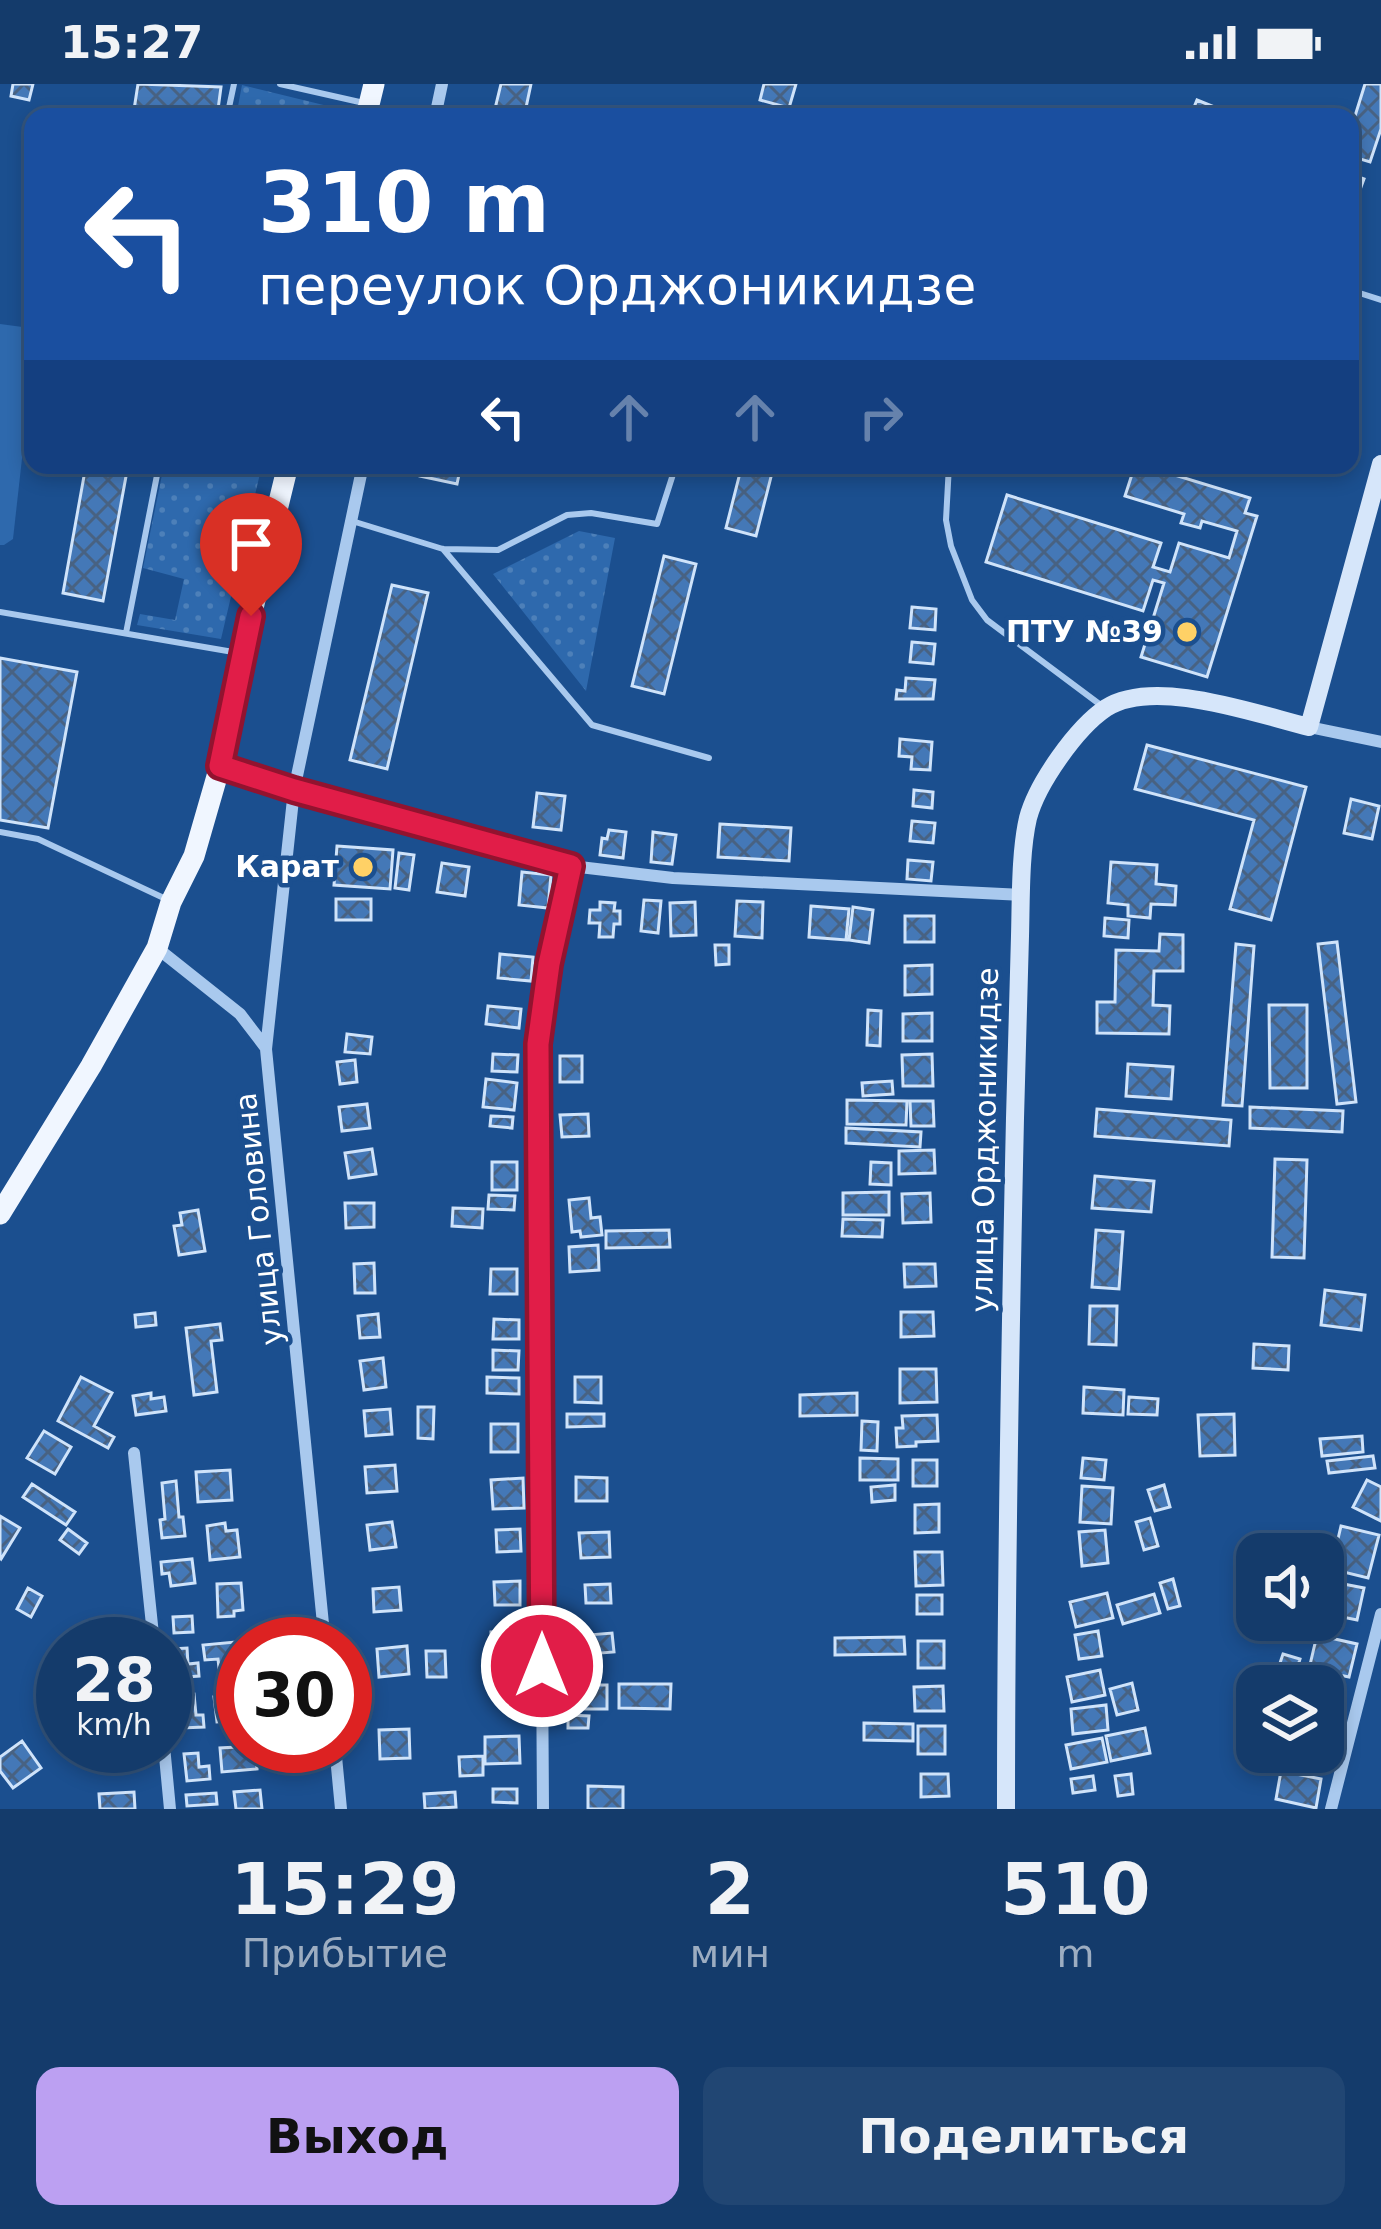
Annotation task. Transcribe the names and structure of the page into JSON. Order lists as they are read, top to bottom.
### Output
{
  "streets": {
    "main road": ["улица Орджоникидзе"],
    "street": ["улица Головина"]
  },
  "places": ["ПТУ №39", "Карат"],
  "page": {
    "status": "15:27",
    "turn": ["310 m", "переулок Орджоникидзе"],
    "speed": "28 km/h",
    "limit": "30",
    "eta": [
      "15:29",
      "Прибытие",
      "2",
      "мин",
      "510",
      "m"
    ],
    "buttons": ["Выход", "Поделиться"]
  }
}
